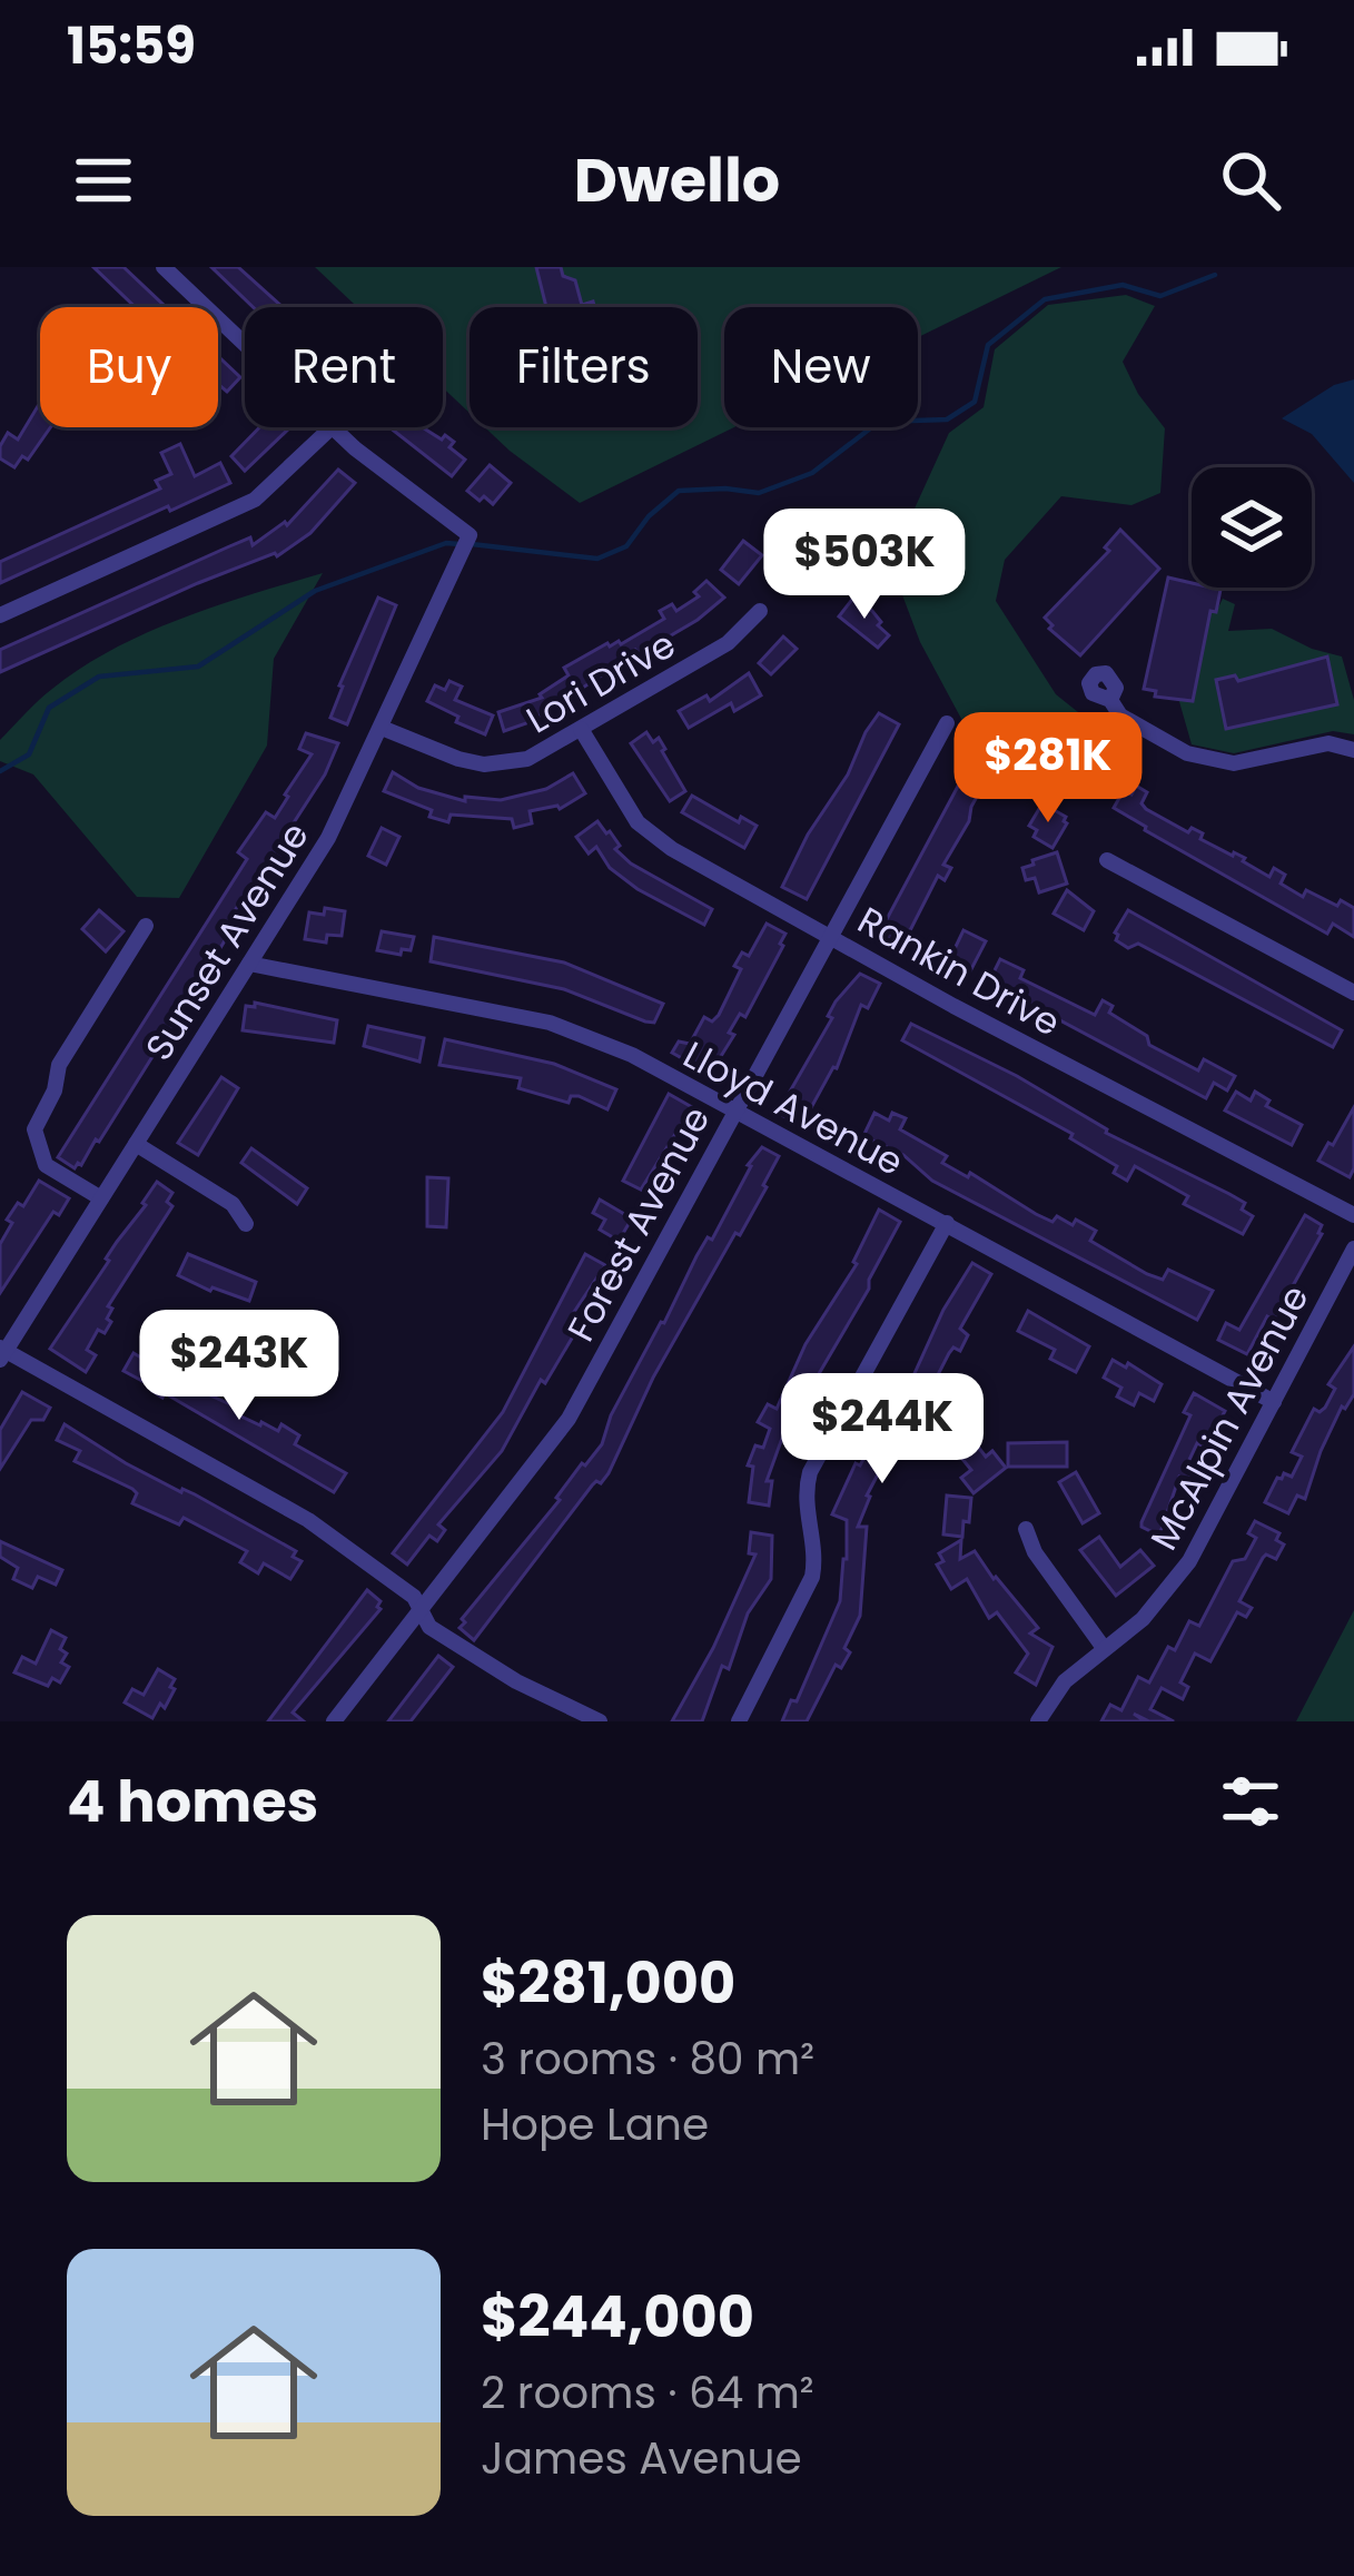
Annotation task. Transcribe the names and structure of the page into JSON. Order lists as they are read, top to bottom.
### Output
{
  "streets": {
    "street": [
      "Lori Drive",
      "Sunset Avenue",
      "Rankin Drive",
      "Lloyd Avenue",
      "Forest Avenue",
      "McAlpin Avenue"
    ]
  },
  "crossings": [
    ["Lori Drive", "Sunset Avenue"],
    ["Lori Drive", "Rankin Drive"],
    ["Sunset Avenue", "Lloyd Avenue"],
    ["Rankin Drive", "Forest Avenue"],
    ["Lloyd Avenue", "Forest Avenue"],
    ["Lloyd Avenue", "McAlpin Avenue"]
  ],
  "page": {
    "status": "15:59",
    "header": "Dwello",
    "chip": [
      "Buy",
      "Rent",
      "Filters",
      "New"
    ],
    "price": [
      "$503K",
      "$281K",
      "$243K",
      "$244K"
    ],
    "heading": "4 homes",
    "list": [
      {
        "name": "$281,000",
        "note": "3 rooms · 80 m² · Hope Lane"
      },
      {
        "name": "$244,000",
        "note": "2 rooms · 64 m² · James Avenue"
      }
    ]
  }
}
